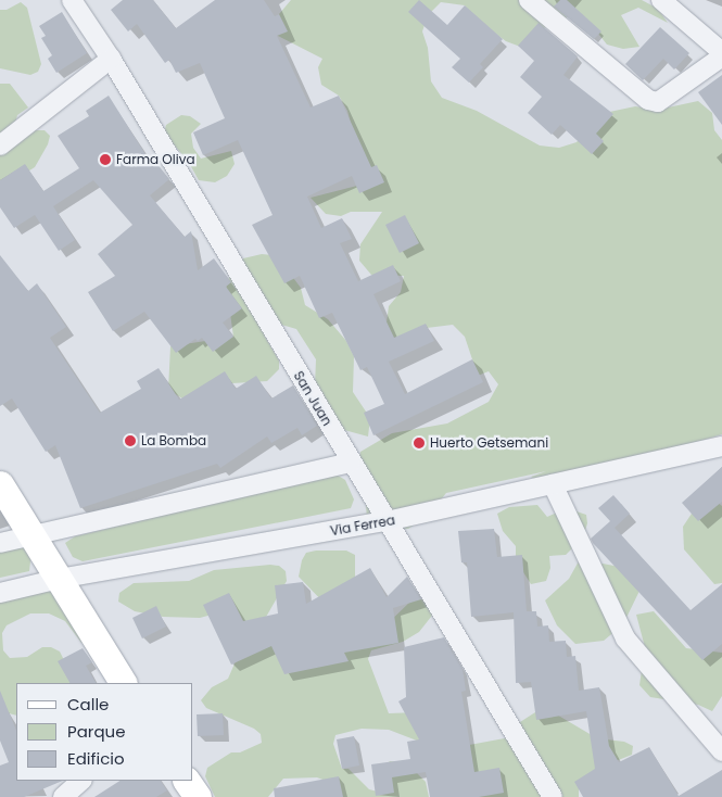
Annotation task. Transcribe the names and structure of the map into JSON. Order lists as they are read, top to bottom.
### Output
{
  "streets": {
    "street": ["San Juan", "Via Ferrea"]
  },
  "crossings": [
    ["San Juan", "Via Ferrea"]
  ],
  "places": ["Farma Oliva", "La Bomba", "Huerto Getsemani"],
  "legend": ["Calle", "Parque", "Edificio"]
}
